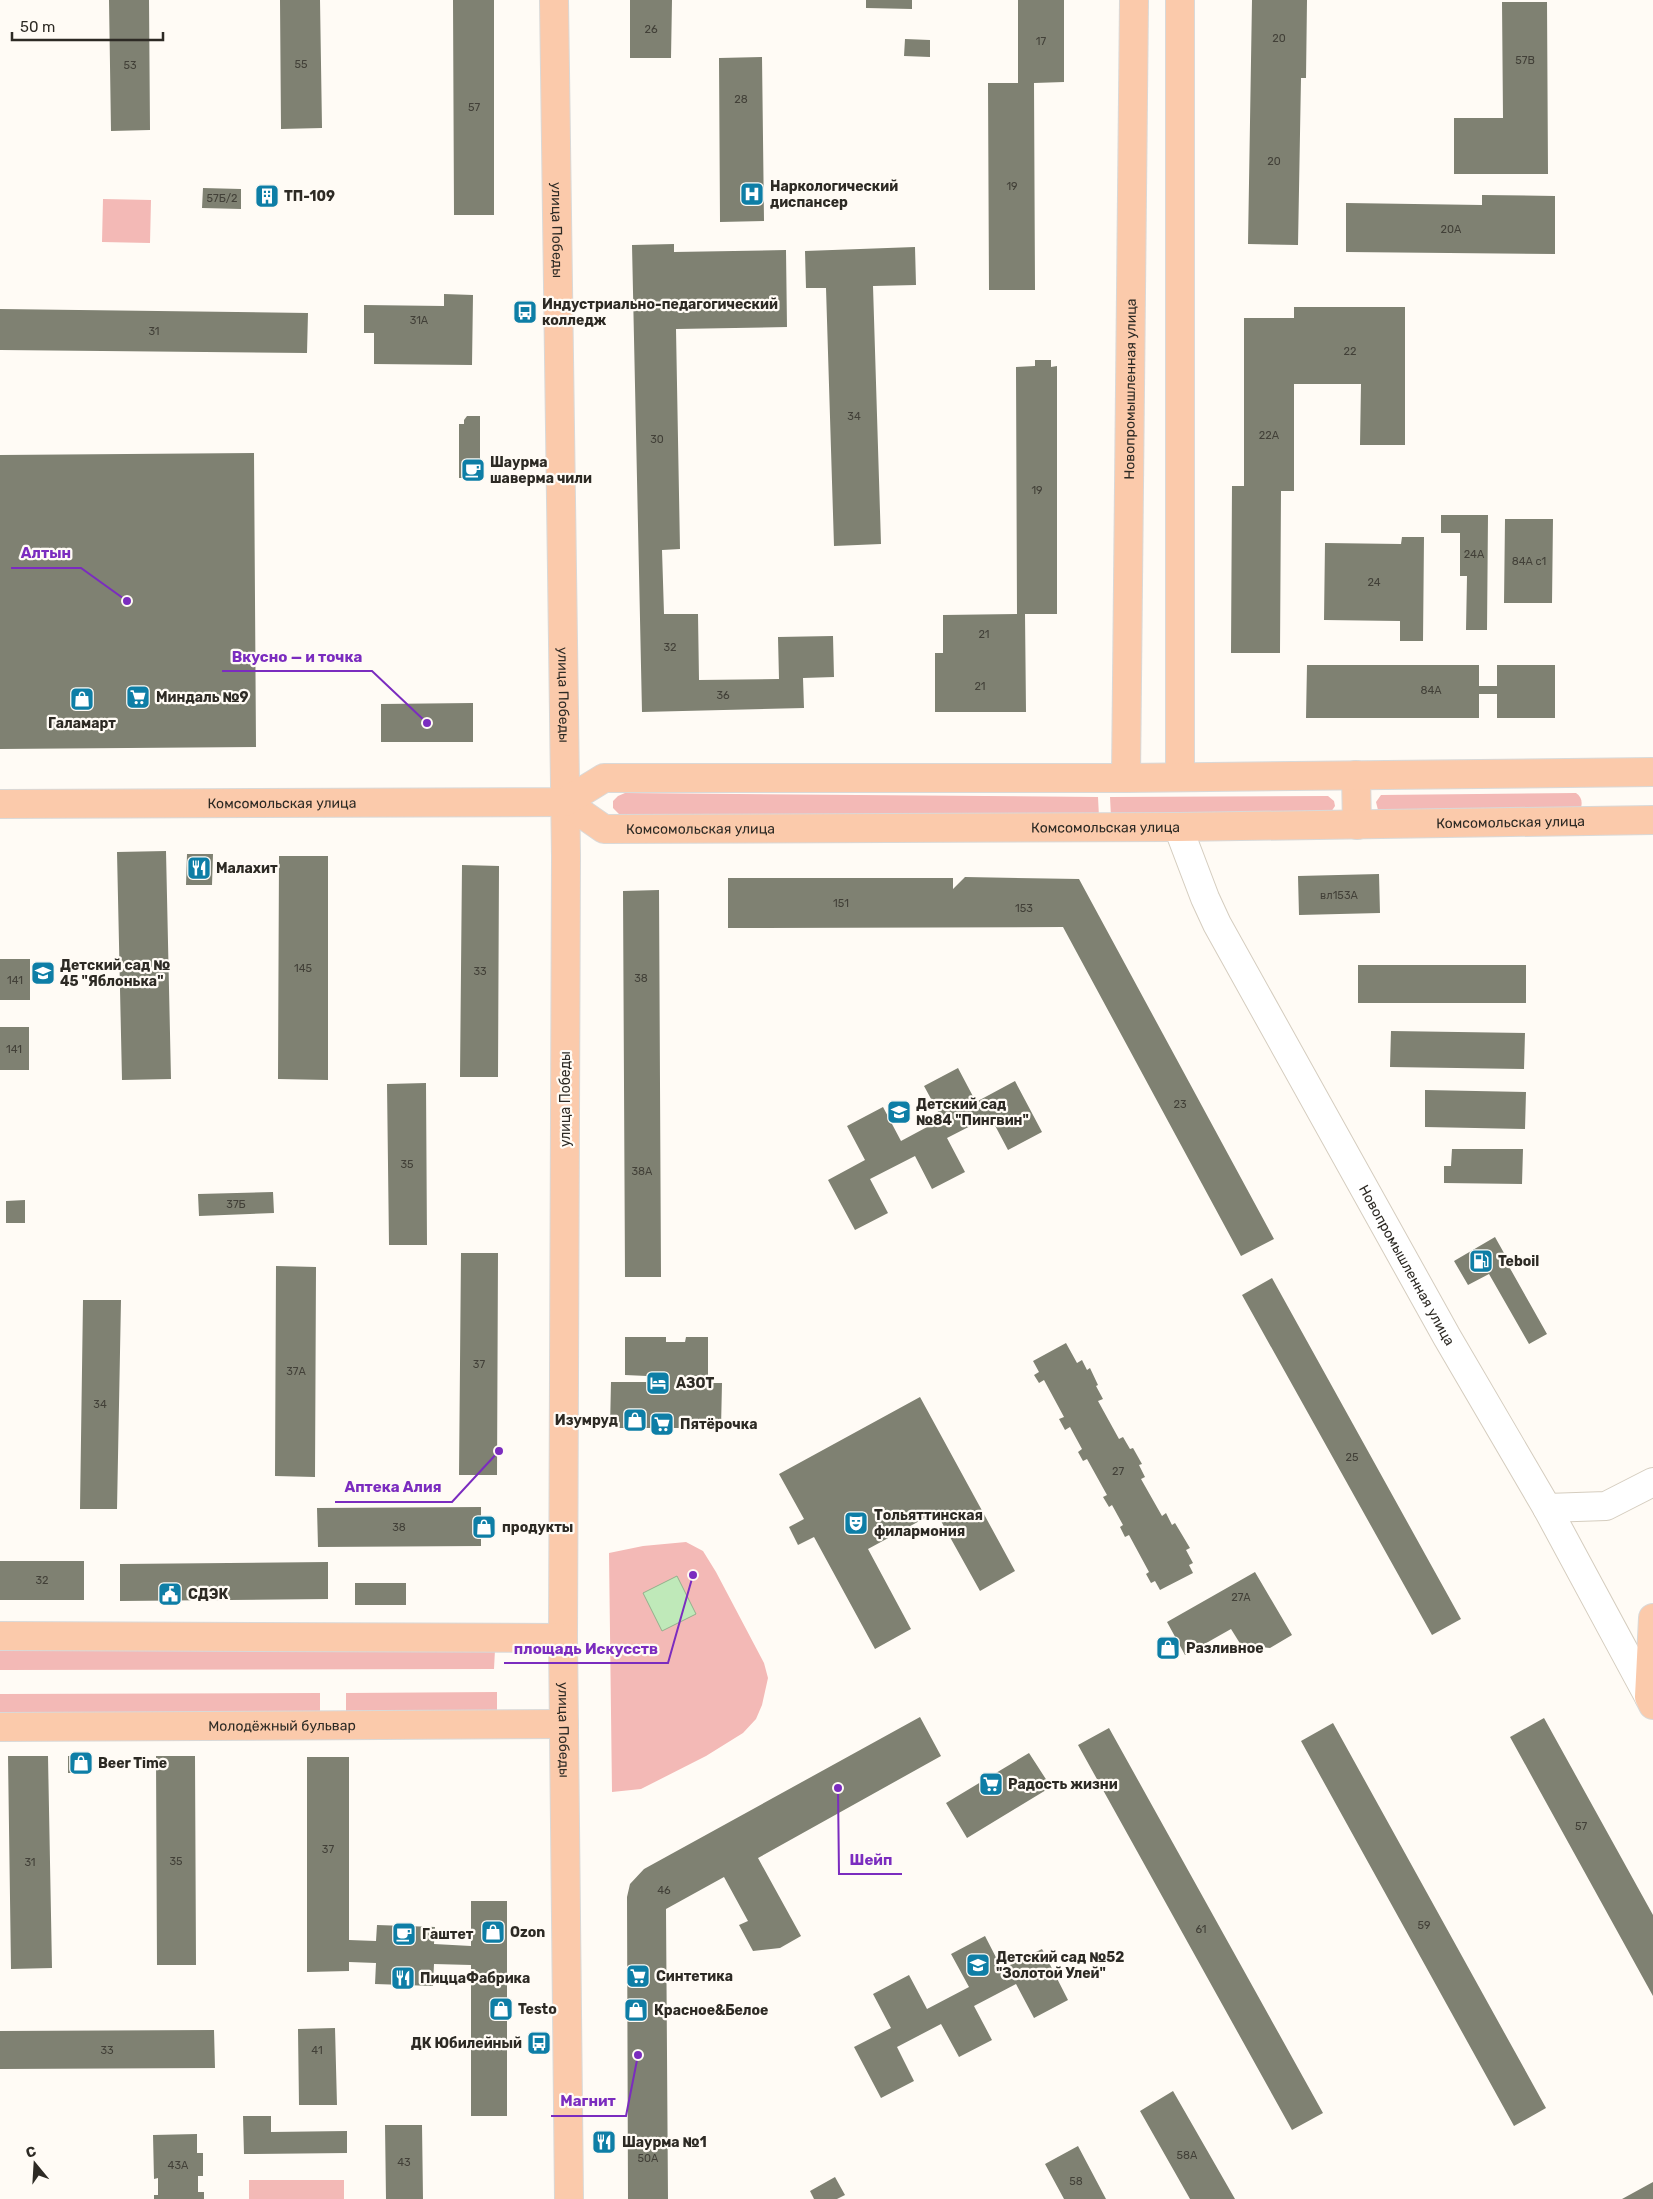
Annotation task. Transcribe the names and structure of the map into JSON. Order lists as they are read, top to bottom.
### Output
{
  "streets": {
    "main road": [
      "улица Победы",
      "Новопромышленная улица",
      "Комсомольская улица",
      "Молодёжный бульвар"
    ]
  },
  "crossings": [
    ["улица Победы", "Комсомольская улица"],
    ["улица Победы", "Молодёжный бульвар"],
    ["Новопромышленная улица", "Комсомольская улица"]
  ],
  "places": {
    "hospital": ["Наркологический диспансер"],
    "building": ["ТП-109"],
    "bus stop": ["Индустриально-педагогический колледж", "ДК Юбилейный"],
    "cafe": ["Шаурма шаверма чили", "Гаштет"],
    "other": [
      "Алтын",
      "Вкусно — и точка",
      "Аптека Алия",
      "площадь Искусств",
      "Шейп",
      "Магнит"
    ],
    "supermarket": [
      "Миндаль №9",
      "Пятёрочка",
      "Радость жизни",
      "Синтетика"
    ],
    "shop": [
      "Галамарт",
      "Изумруд",
      "продукты",
      "Разливное",
      "Beer Time",
      "Ozon",
      "Testo",
      "Красное&Белое"
    ],
    "restaurant": ["Малахит", "ПиццаФабрика", "Шаурма №1"],
    "school or university": ["Детский сад № 45 \"Яблонька\"", "Детский сад №84 \"Пингвин\"", "Детский сад №52 \"Золотой Улей\""],
    "fuel station": ["Teboil"],
    "hotel": ["АЗОТ"],
    "theatre": ["Тольяттинская филармония"],
    "public building": ["СДЭК"]
  },
  "house_numbers": [
    "26",
    "20",
    "17",
    "57В",
    "55",
    "53",
    "28",
    "57",
    "20",
    "19",
    "57Б/2",
    "20А",
    "31А",
    "31",
    "22",
    "34",
    "22А",
    "30",
    "19",
    "24А",
    "84А с1",
    "24",
    "21",
    "32",
    "21",
    "84А",
    "36",
    "вл153А",
    "151",
    "153",
    "145",
    "33",
    "38",
    "141",
    "141",
    "23",
    "35",
    "38А",
    "37Б",
    "37",
    "37А",
    "34",
    "25",
    "27",
    "38",
    "32",
    "27А",
    "57",
    "37",
    "35",
    "31",
    "46",
    "59",
    "61",
    "33",
    "41",
    "58А",
    "50А",
    "43",
    "43А",
    "58"
  ],
  "scale_bar": "50 m",
  "north": "top"
}
